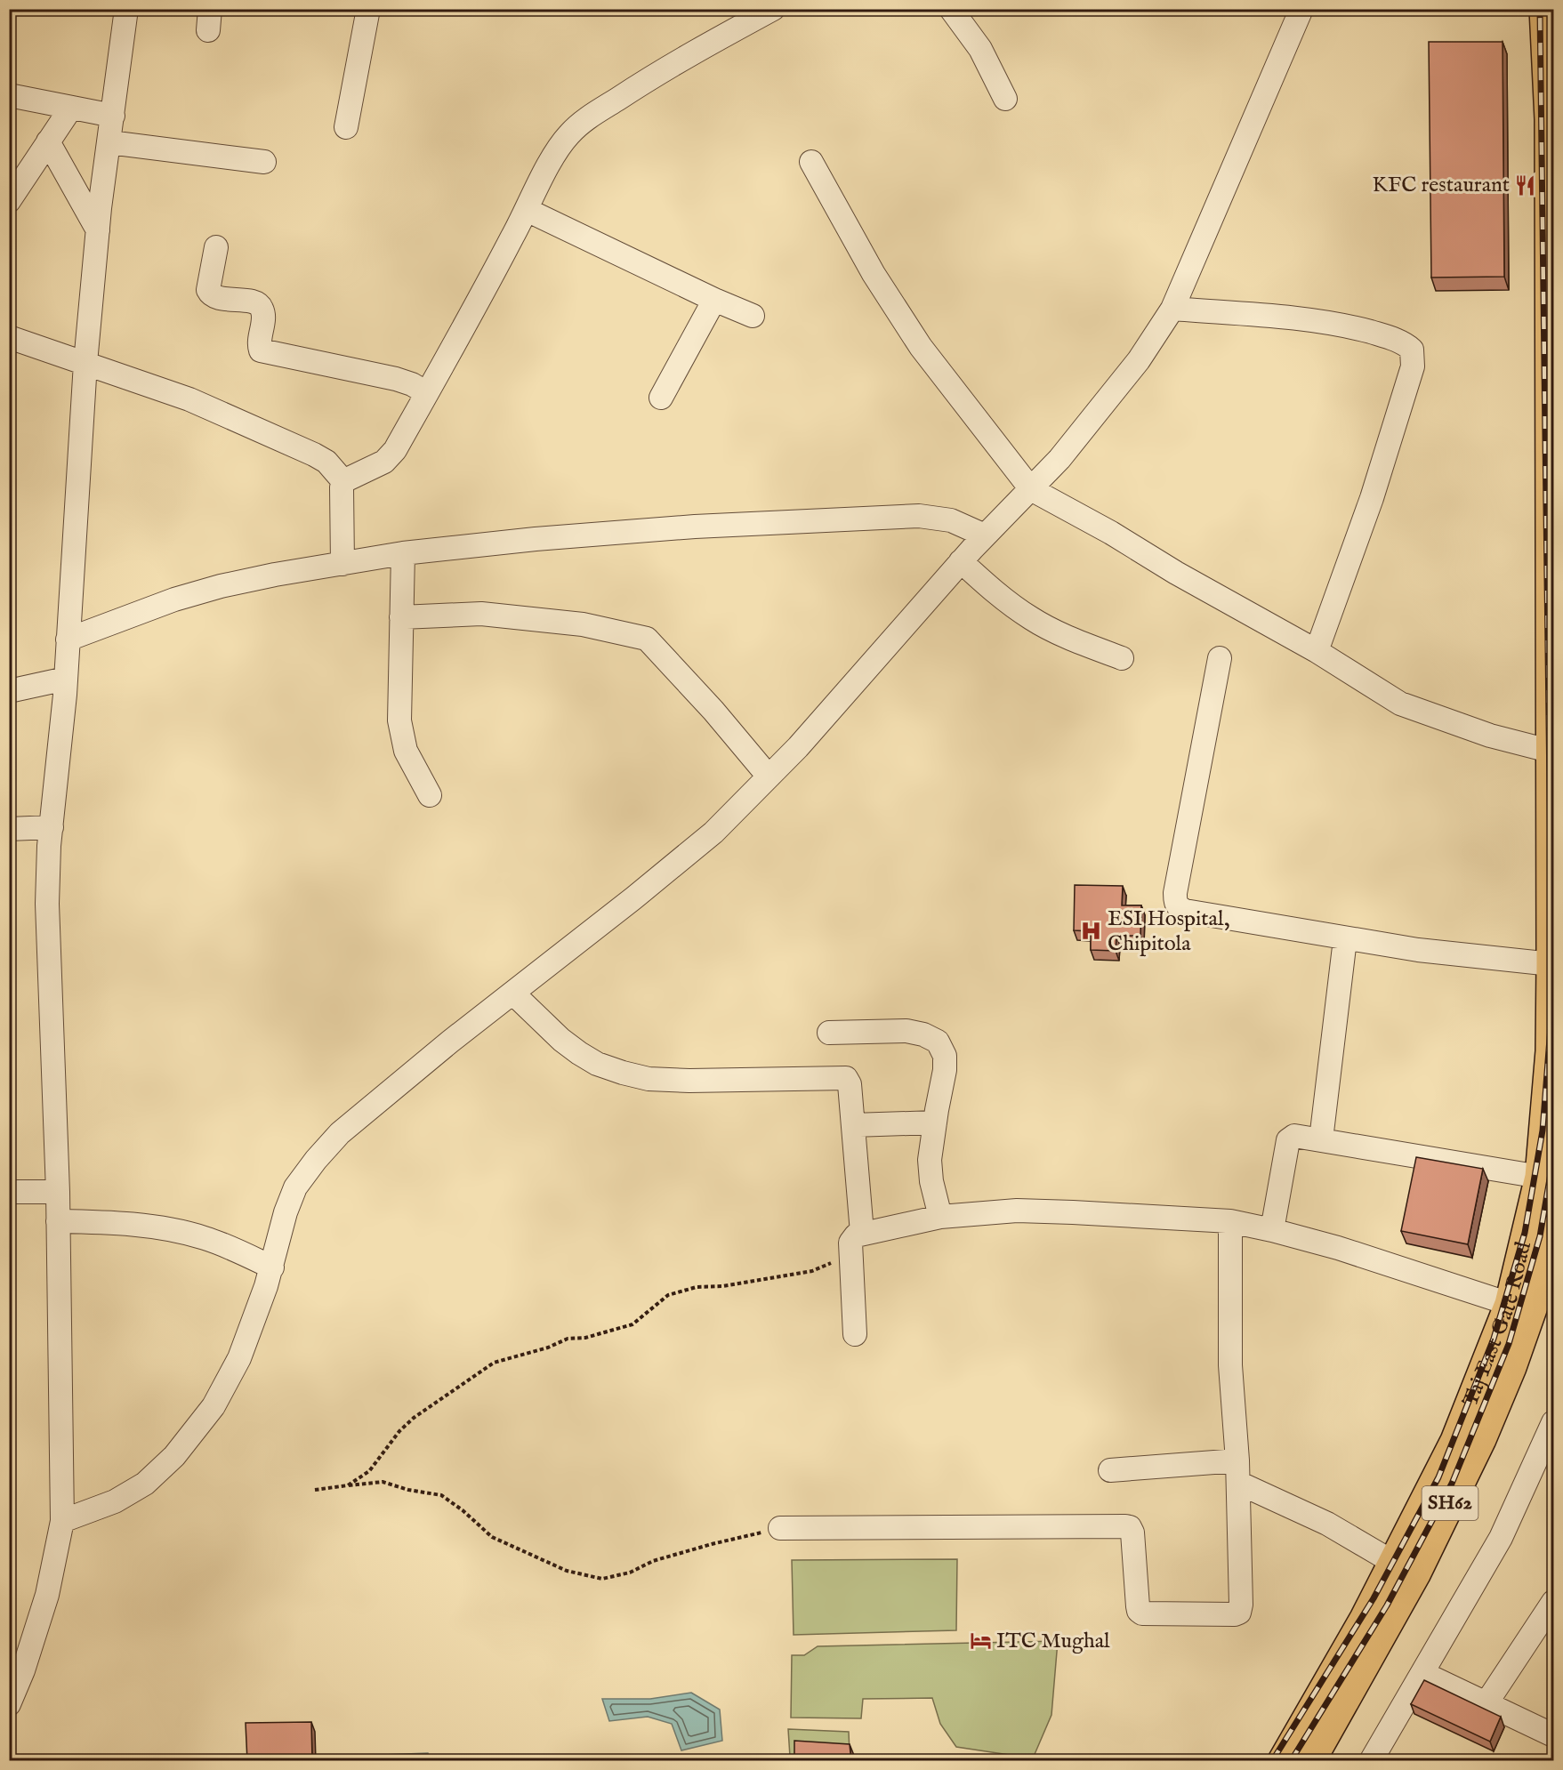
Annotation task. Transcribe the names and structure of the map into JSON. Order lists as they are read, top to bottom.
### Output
{
  "streets": {
    "main road": ["Taj East Gate Road", "SH62"]
  },
  "crossings": [
    ["Taj East Gate Road", "SH62"]
  ],
  "places": {
    "restaurant": ["KFC restaurant"],
    "hospital": ["ESI Hospital, Chipitola"],
    "hotel": ["ITC Mughal"]
  }
}
